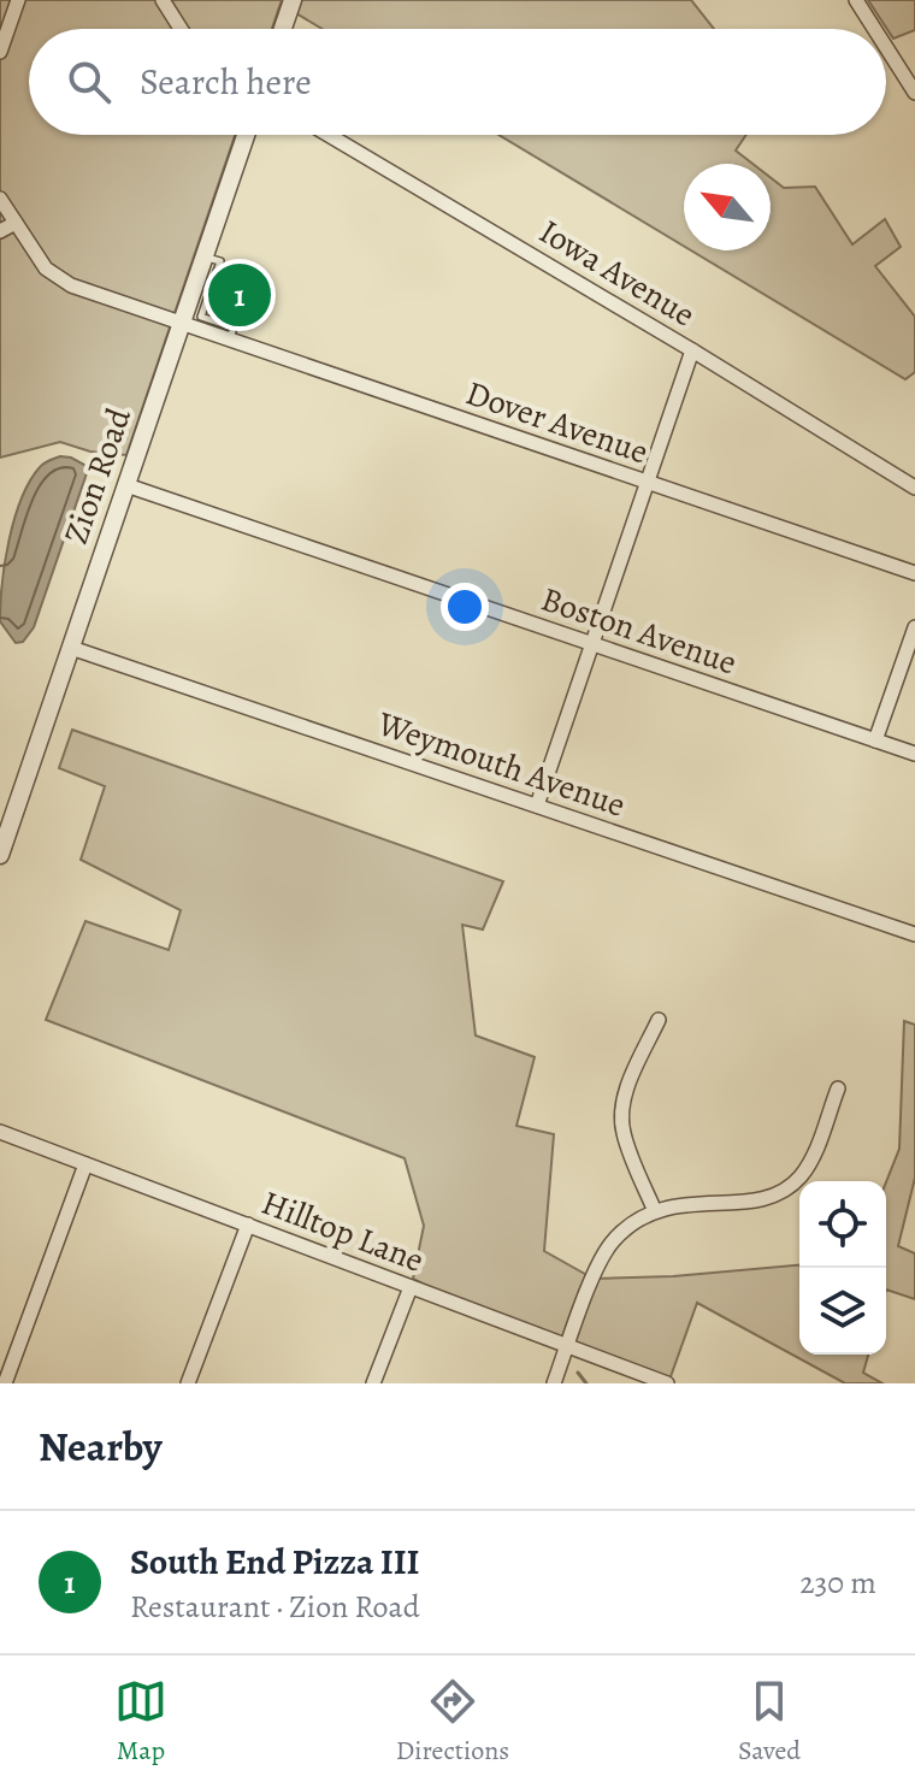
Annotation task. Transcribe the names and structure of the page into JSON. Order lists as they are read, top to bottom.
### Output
{
  "streets": {
    "street": [
      "Iowa Avenue",
      "Dover Avenue",
      "Zion Road",
      "Boston Avenue",
      "Weymouth Avenue",
      "Hilltop Lane"
    ]
  },
  "crossings": [
    ["Dover Avenue", "Zion Road"],
    ["Zion Road", "Boston Avenue"],
    ["Zion Road", "Weymouth Avenue"]
  ],
  "north": "top left",
  "page": {
    "search": "Search here",
    "pins": "1",
    "heading": "Nearby",
    "list": [
      {
        "mark": "1",
        "name": "South End Pizza III",
        "note": "Restaurant · Zion Road",
        "value": "230 m"
      }
    ],
    "nav": ["Map", "Directions", "Saved"]
  }
}
